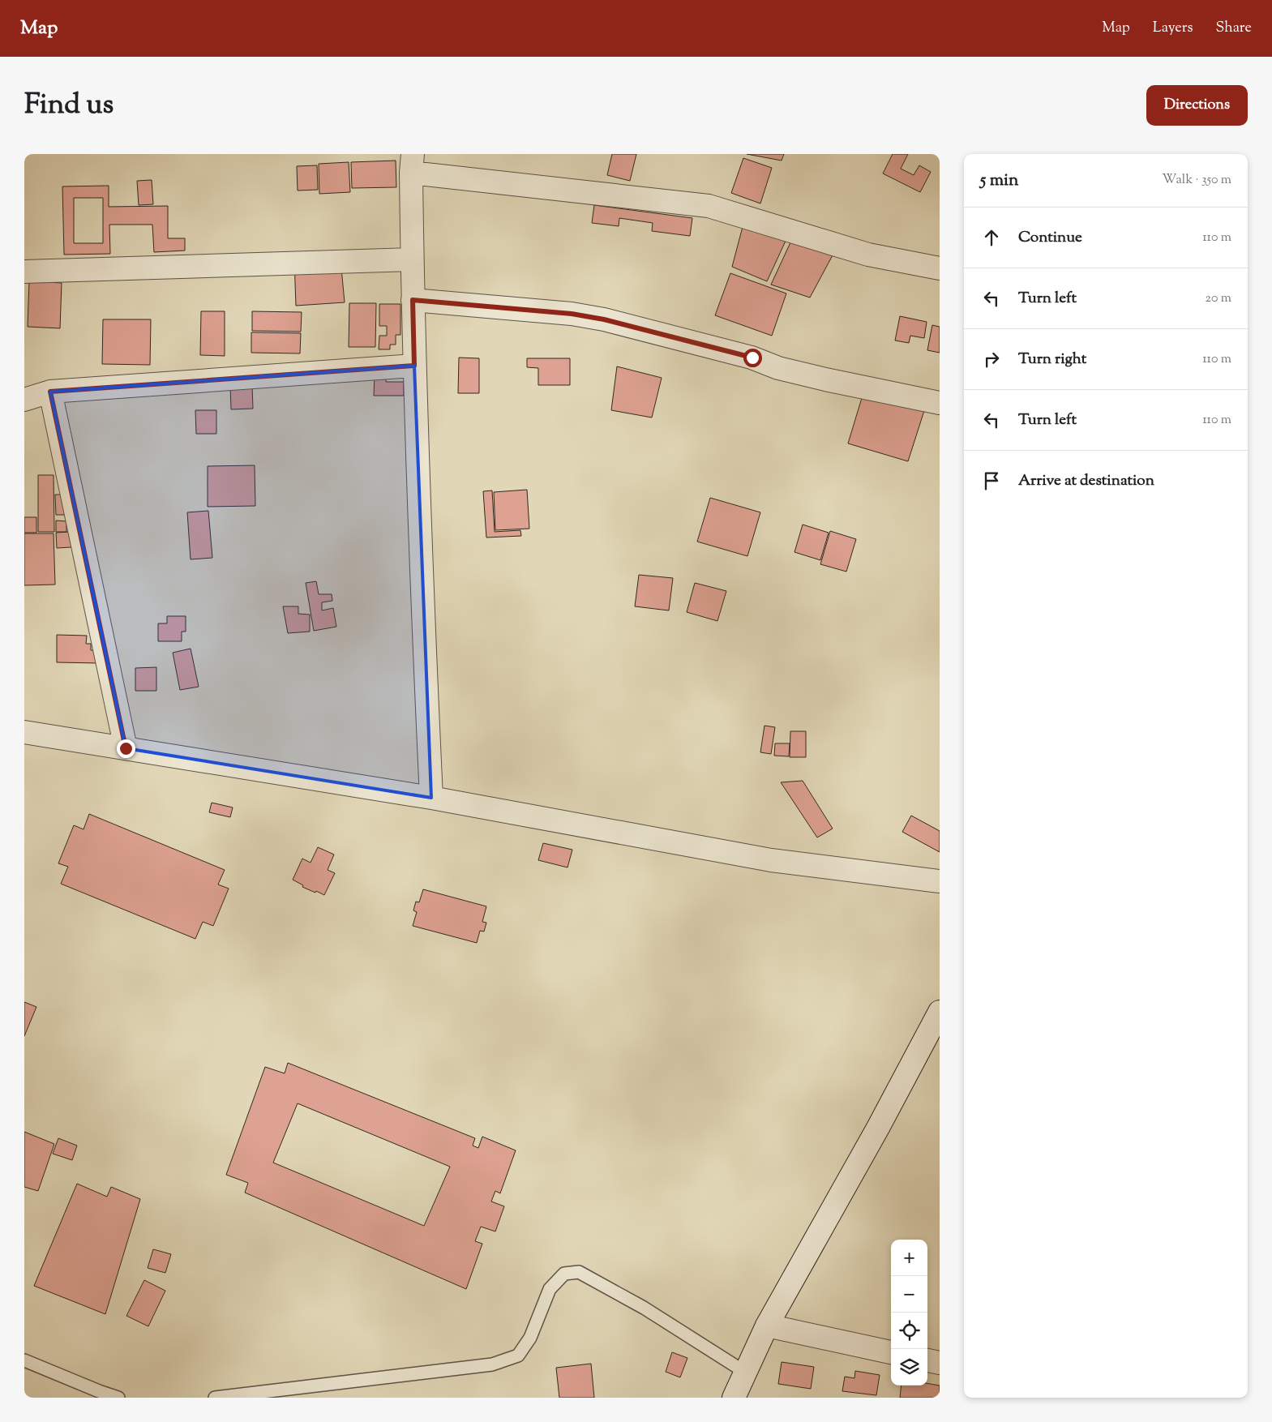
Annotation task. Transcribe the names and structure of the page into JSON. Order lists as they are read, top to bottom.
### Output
{
  "page": {
    "header": "Map",
    "nav": ["Map", "Layers", "Share"],
    "title": "Find us",
    "buttons": "Directions",
    "heading": ["5 min", "Walk · 350 m"],
    "list": [
      ["Continue", "110 m"],
      ["Turn left", "20 m"],
      ["Turn right", "110 m"],
      ["Turn left", "110 m"],
      "Arrive at destination"
    ],
    "map_buttons": ["+", "−"]
  }
}
